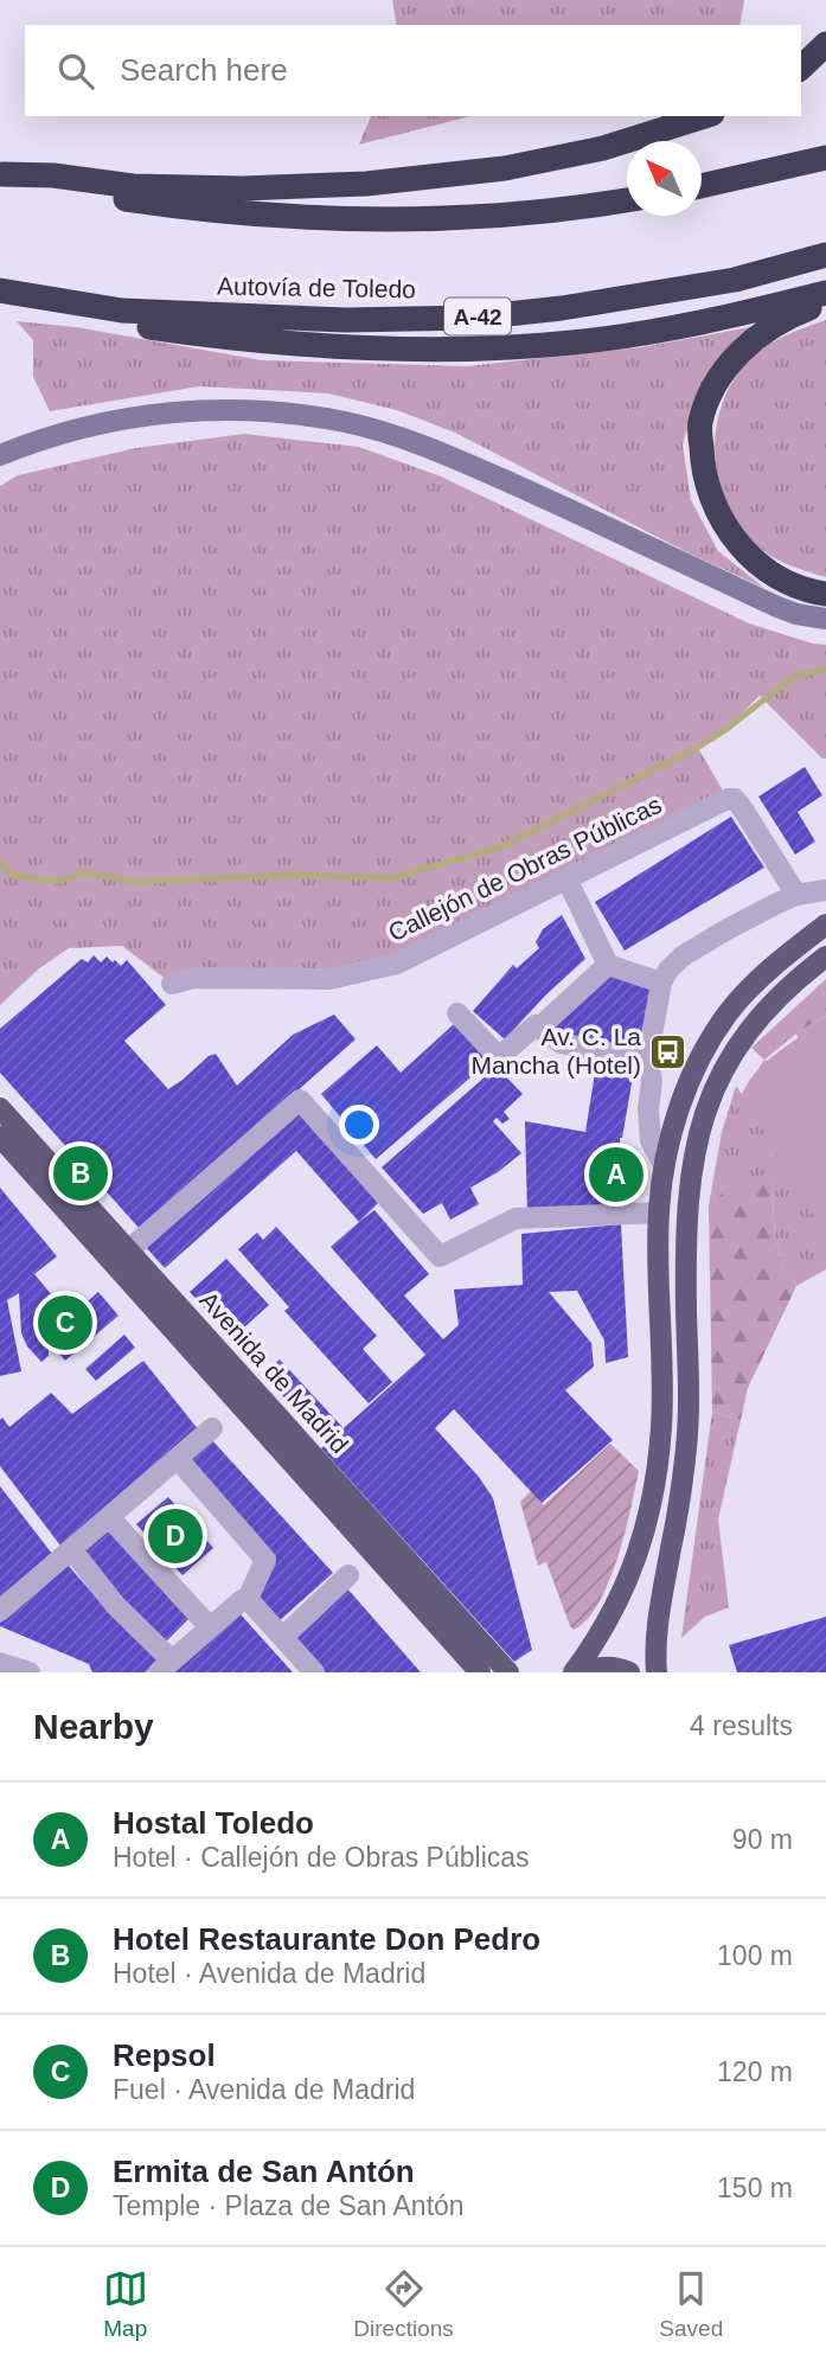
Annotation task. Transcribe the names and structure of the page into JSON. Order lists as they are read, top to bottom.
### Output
{
  "streets": {
    "highway": ["Autovía de Toledo", "A-42"],
    "main road": ["Avenida de Madrid"],
    "street": ["Callejón de Obras Públicas"]
  },
  "places": {
    "bus stop": ["Av. C. La Mancha (Hotel)"]
  },
  "north": "top left",
  "page": {
    "search": "Search here",
    "pins": [
      "B",
      "A",
      "C",
      "D"
    ],
    "heading": ["Nearby", "4 results"],
    "list": [
      {
        "mark": "A",
        "name": "Hostal Toledo",
        "note": "Hotel · Callejón de Obras Públicas",
        "value": "90 m"
      },
      {
        "mark": "B",
        "name": "Hotel Restaurante Don Pedro",
        "note": "Hotel · Avenida de Madrid",
        "value": "100 m"
      },
      {
        "mark": "C",
        "name": "Repsol",
        "note": "Fuel · Avenida de Madrid",
        "value": "120 m"
      },
      {
        "mark": "D",
        "name": "Ermita de San Antón",
        "note": "Temple · Plaza de San Antón",
        "value": "150 m"
      }
    ],
    "nav": ["Map", "Directions", "Saved"]
  }
}
